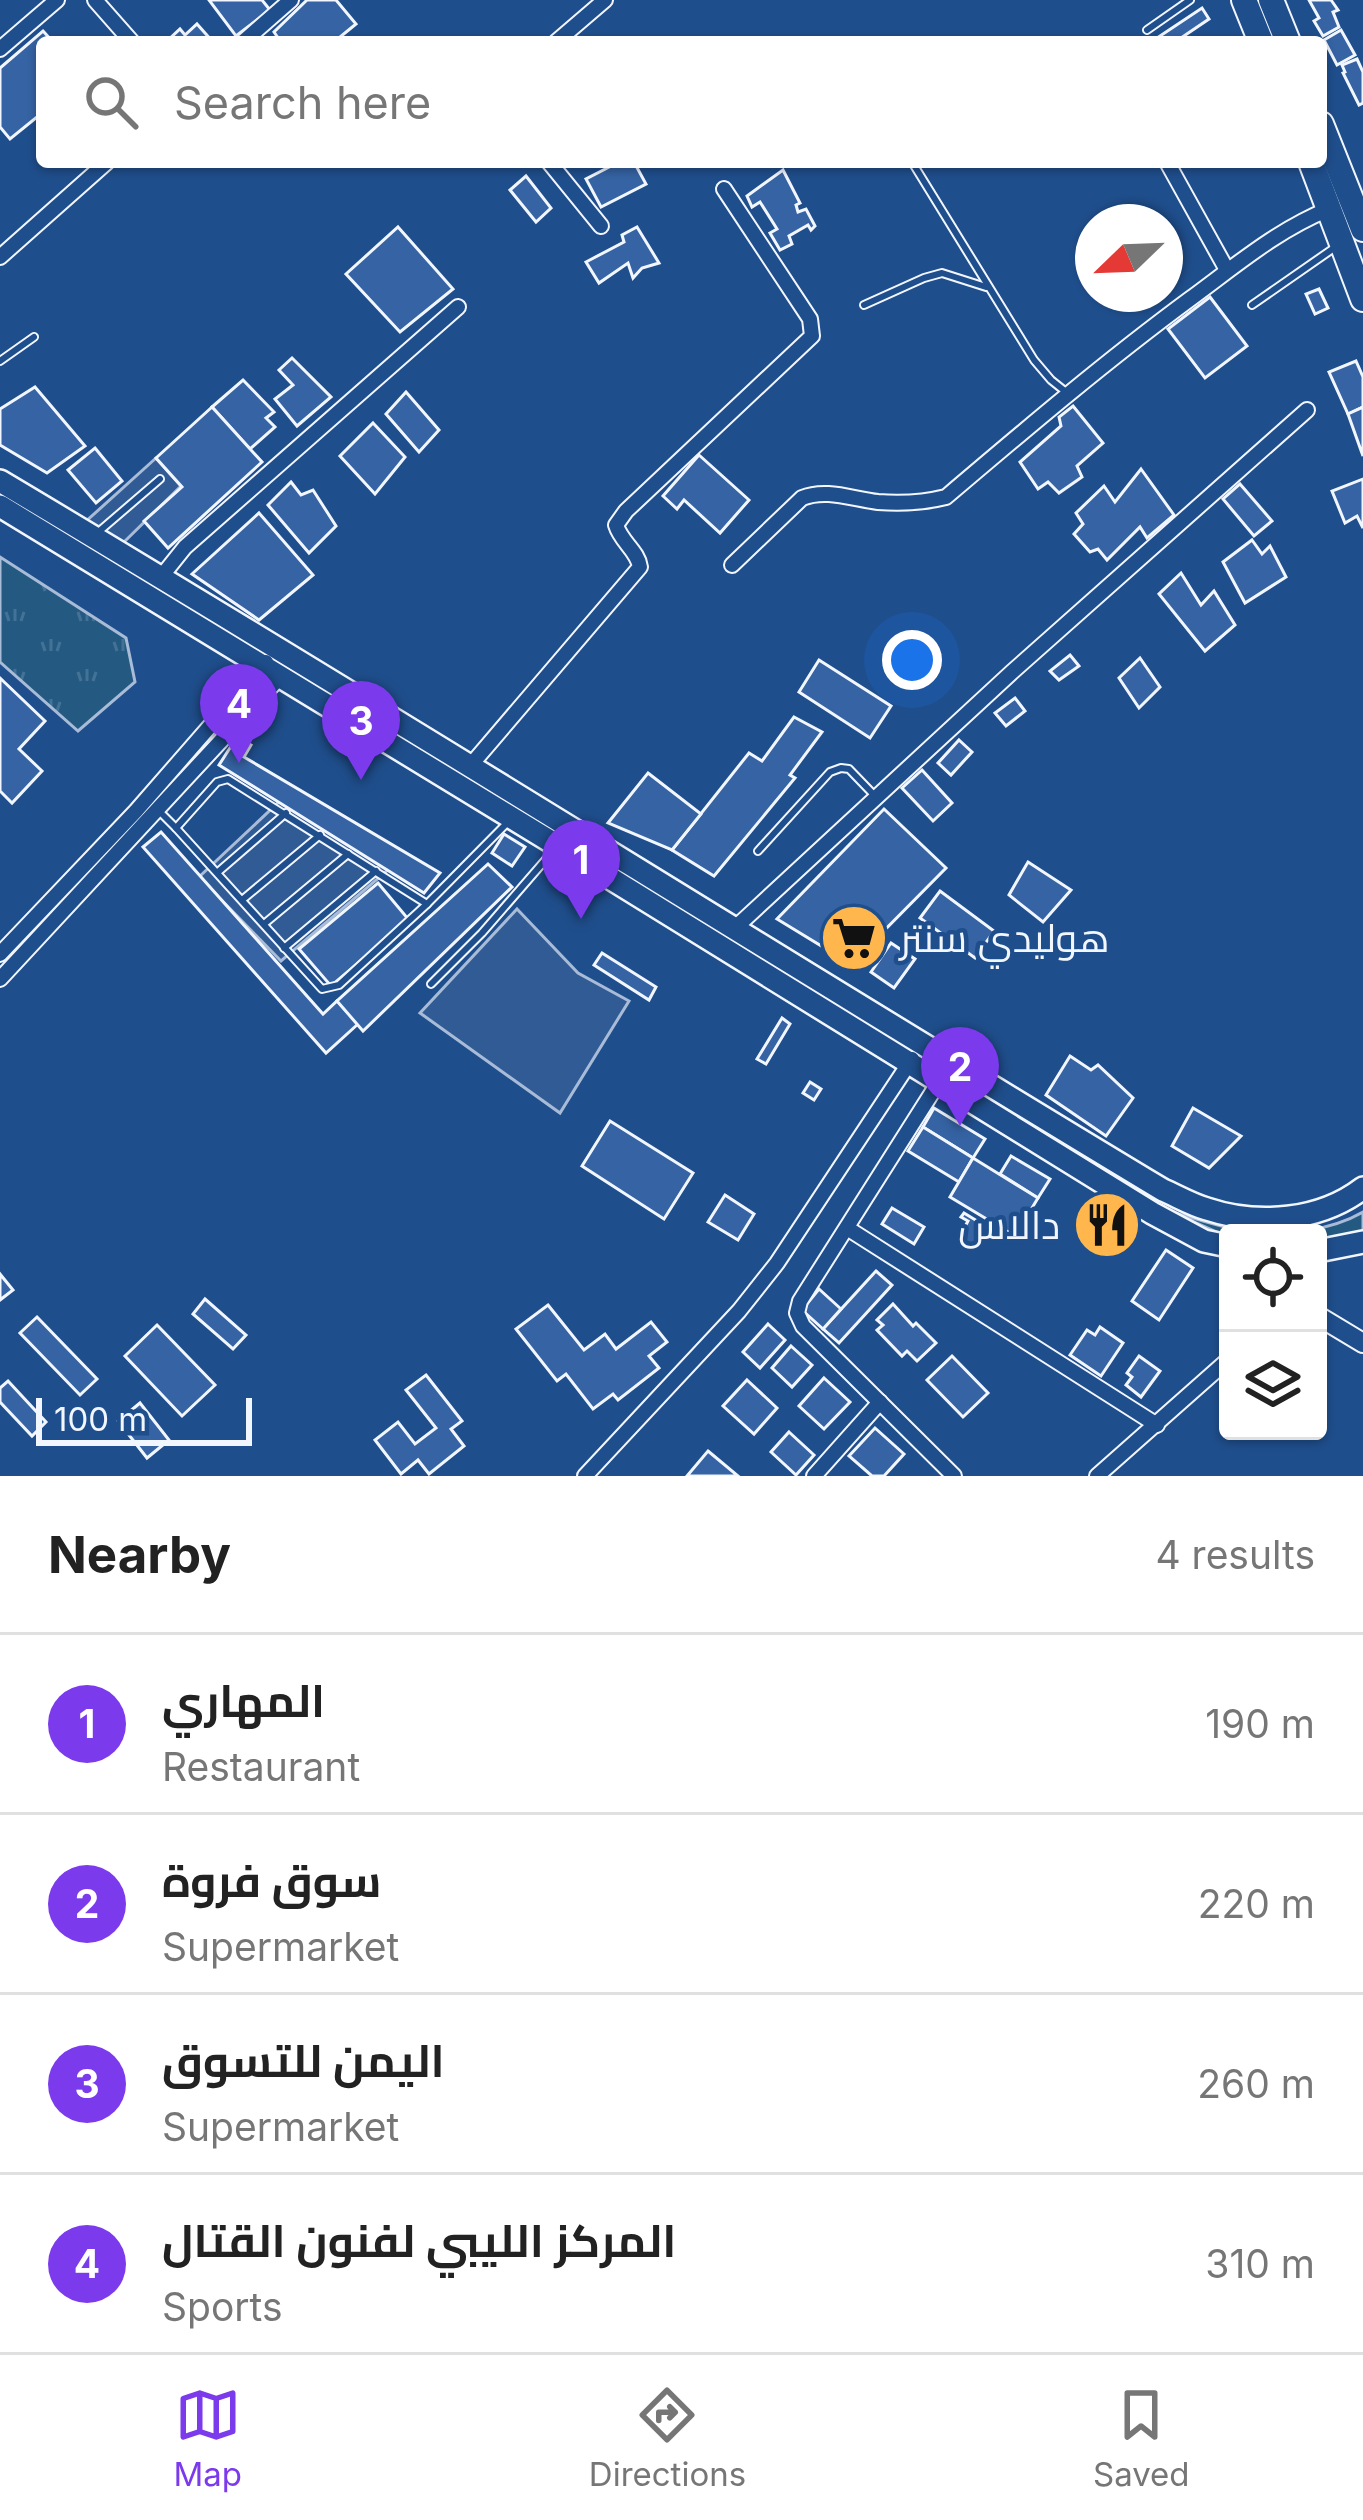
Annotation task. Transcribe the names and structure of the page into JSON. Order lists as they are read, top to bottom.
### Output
{
  "places": {
    "supermarket": ["هوليدي سنتر"],
    "restaurant": ["دالاس"]
  },
  "scale_bar": "100 m",
  "north": "bottom left",
  "page": {
    "search": "Search here",
    "pins": [
      "4",
      "3",
      "1",
      "2"
    ],
    "scale": "100 m",
    "heading": ["Nearby", "4 results"],
    "list": [
      {
        "mark": "1",
        "name": "المهاري",
        "note": "Restaurant",
        "value": "190 m"
      },
      {
        "mark": "2",
        "name": "سوق فروة",
        "note": "Supermarket",
        "value": "220 m"
      },
      {
        "mark": "3",
        "name": "اليمن للتسوق",
        "note": "Supermarket",
        "value": "260 m"
      },
      {
        "mark": "4",
        "name": "المركز الليبي لفنون القتال",
        "note": "Sports",
        "value": "310 m"
      }
    ],
    "nav": ["Map", "Directions", "Saved"]
  }
}
